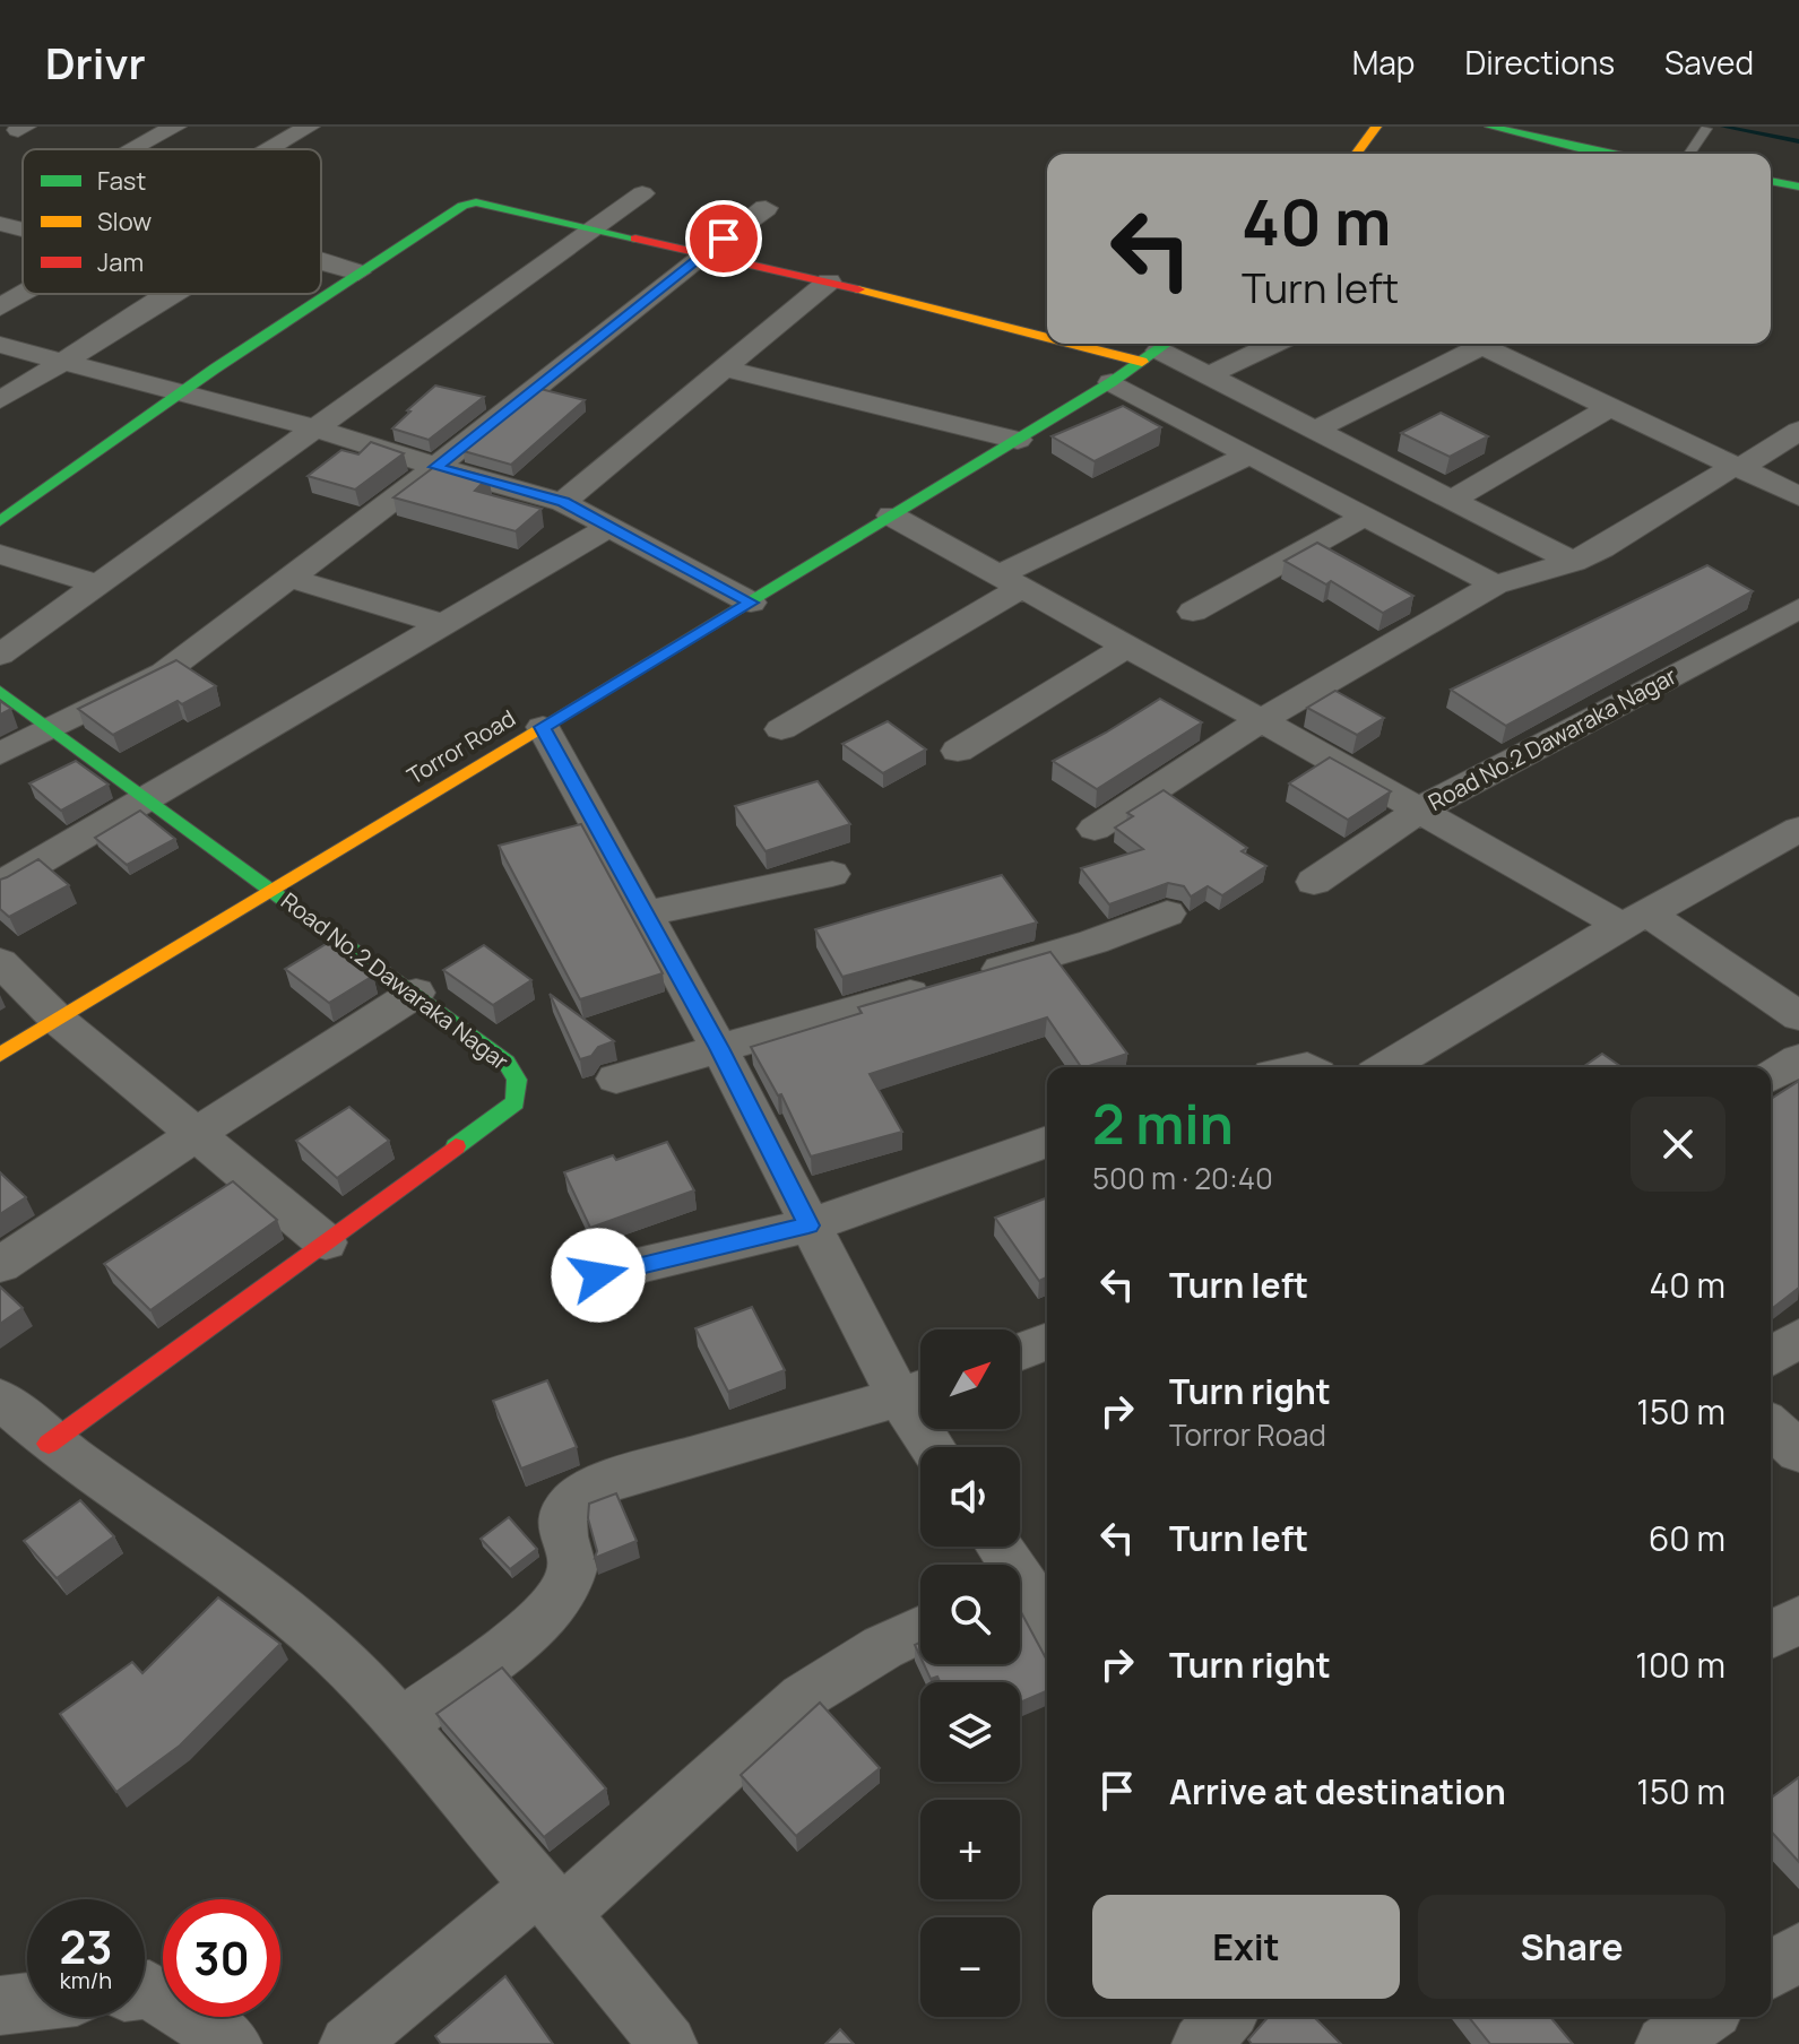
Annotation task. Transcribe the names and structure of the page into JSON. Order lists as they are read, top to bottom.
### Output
{
  "streets": {
    "street": ["Road No.2 Dawaraka Nagar", "Torror Road"]
  },
  "crossings": [
    ["Road No.2 Dawaraka Nagar", "Torror Road"]
  ],
  "legend": ["Fast", "Slow", "Jam"],
  "north": "top right",
  "page": {
    "header": "Drivr",
    "nav": ["Map", "Directions", "Saved"],
    "turn": ["40 m", "Turn left"],
    "heading": ["2 min", "500 m · 20:40"],
    "list": [
      {
        "name": "Turn left",
        "value": "40 m"
      },
      {
        "name": "Turn right",
        "note": "Torror Road",
        "value": "150 m"
      },
      {
        "name": "Turn left",
        "value": "60 m"
      },
      {
        "name": "Turn right",
        "value": "100 m"
      },
      {
        "name": "Arrive at destination",
        "value": "150 m"
      }
    ],
    "map_buttons": ["+", "−"],
    "buttons": ["Exit", "Share"],
    "speed": "23 km/h",
    "limit": "30"
  }
}
